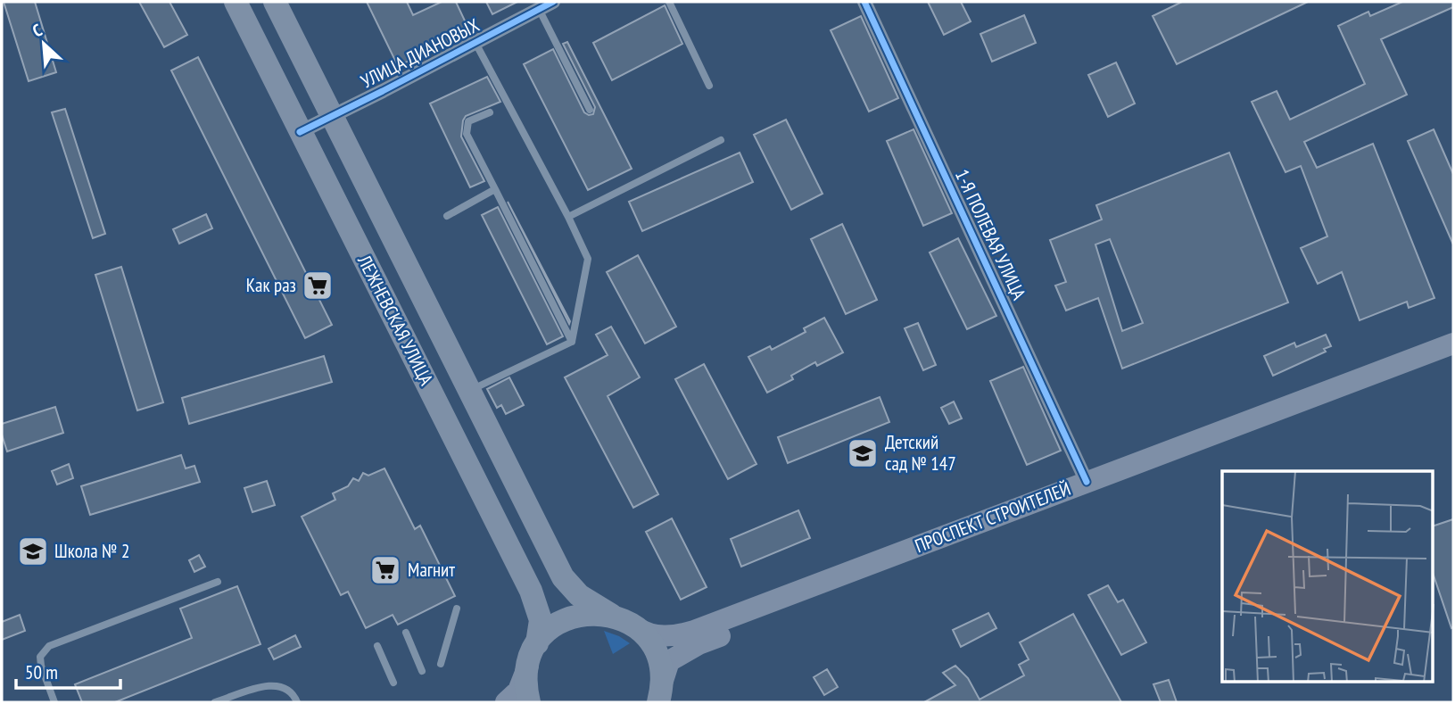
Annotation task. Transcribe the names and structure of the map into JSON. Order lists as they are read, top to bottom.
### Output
{
  "streets": {
    "highway": ["ЛЕЖНЕВСКАЯ УЛИЦА"],
    "main road": ["ПРОСПЕКТ СТРОИТЕЛЕЙ"],
    "street": ["УЛИЦА ДИАНОВЫХ", "1-Я ПОЛЕВАЯ УЛИЦА"]
  },
  "crossings": [
    ["УЛИЦА ДИАНОВЫХ", "ЛЕЖНЕВСКАЯ УЛИЦА"],
    ["1-Я ПОЛЕВАЯ УЛИЦА", "ПРОСПЕКТ СТРОИТЕЛЕЙ"],
    ["ЛЕЖНЕВСКАЯ УЛИЦА", "ПРОСПЕКТ СТРОИТЕЛЕЙ"]
  ],
  "places": {
    "supermarket": ["Как раз", "Магнит"],
    "school or university": ["Детский сад № 147", "Школа № 2"]
  },
  "scale_bar": "50 m",
  "north": "top left"
}
